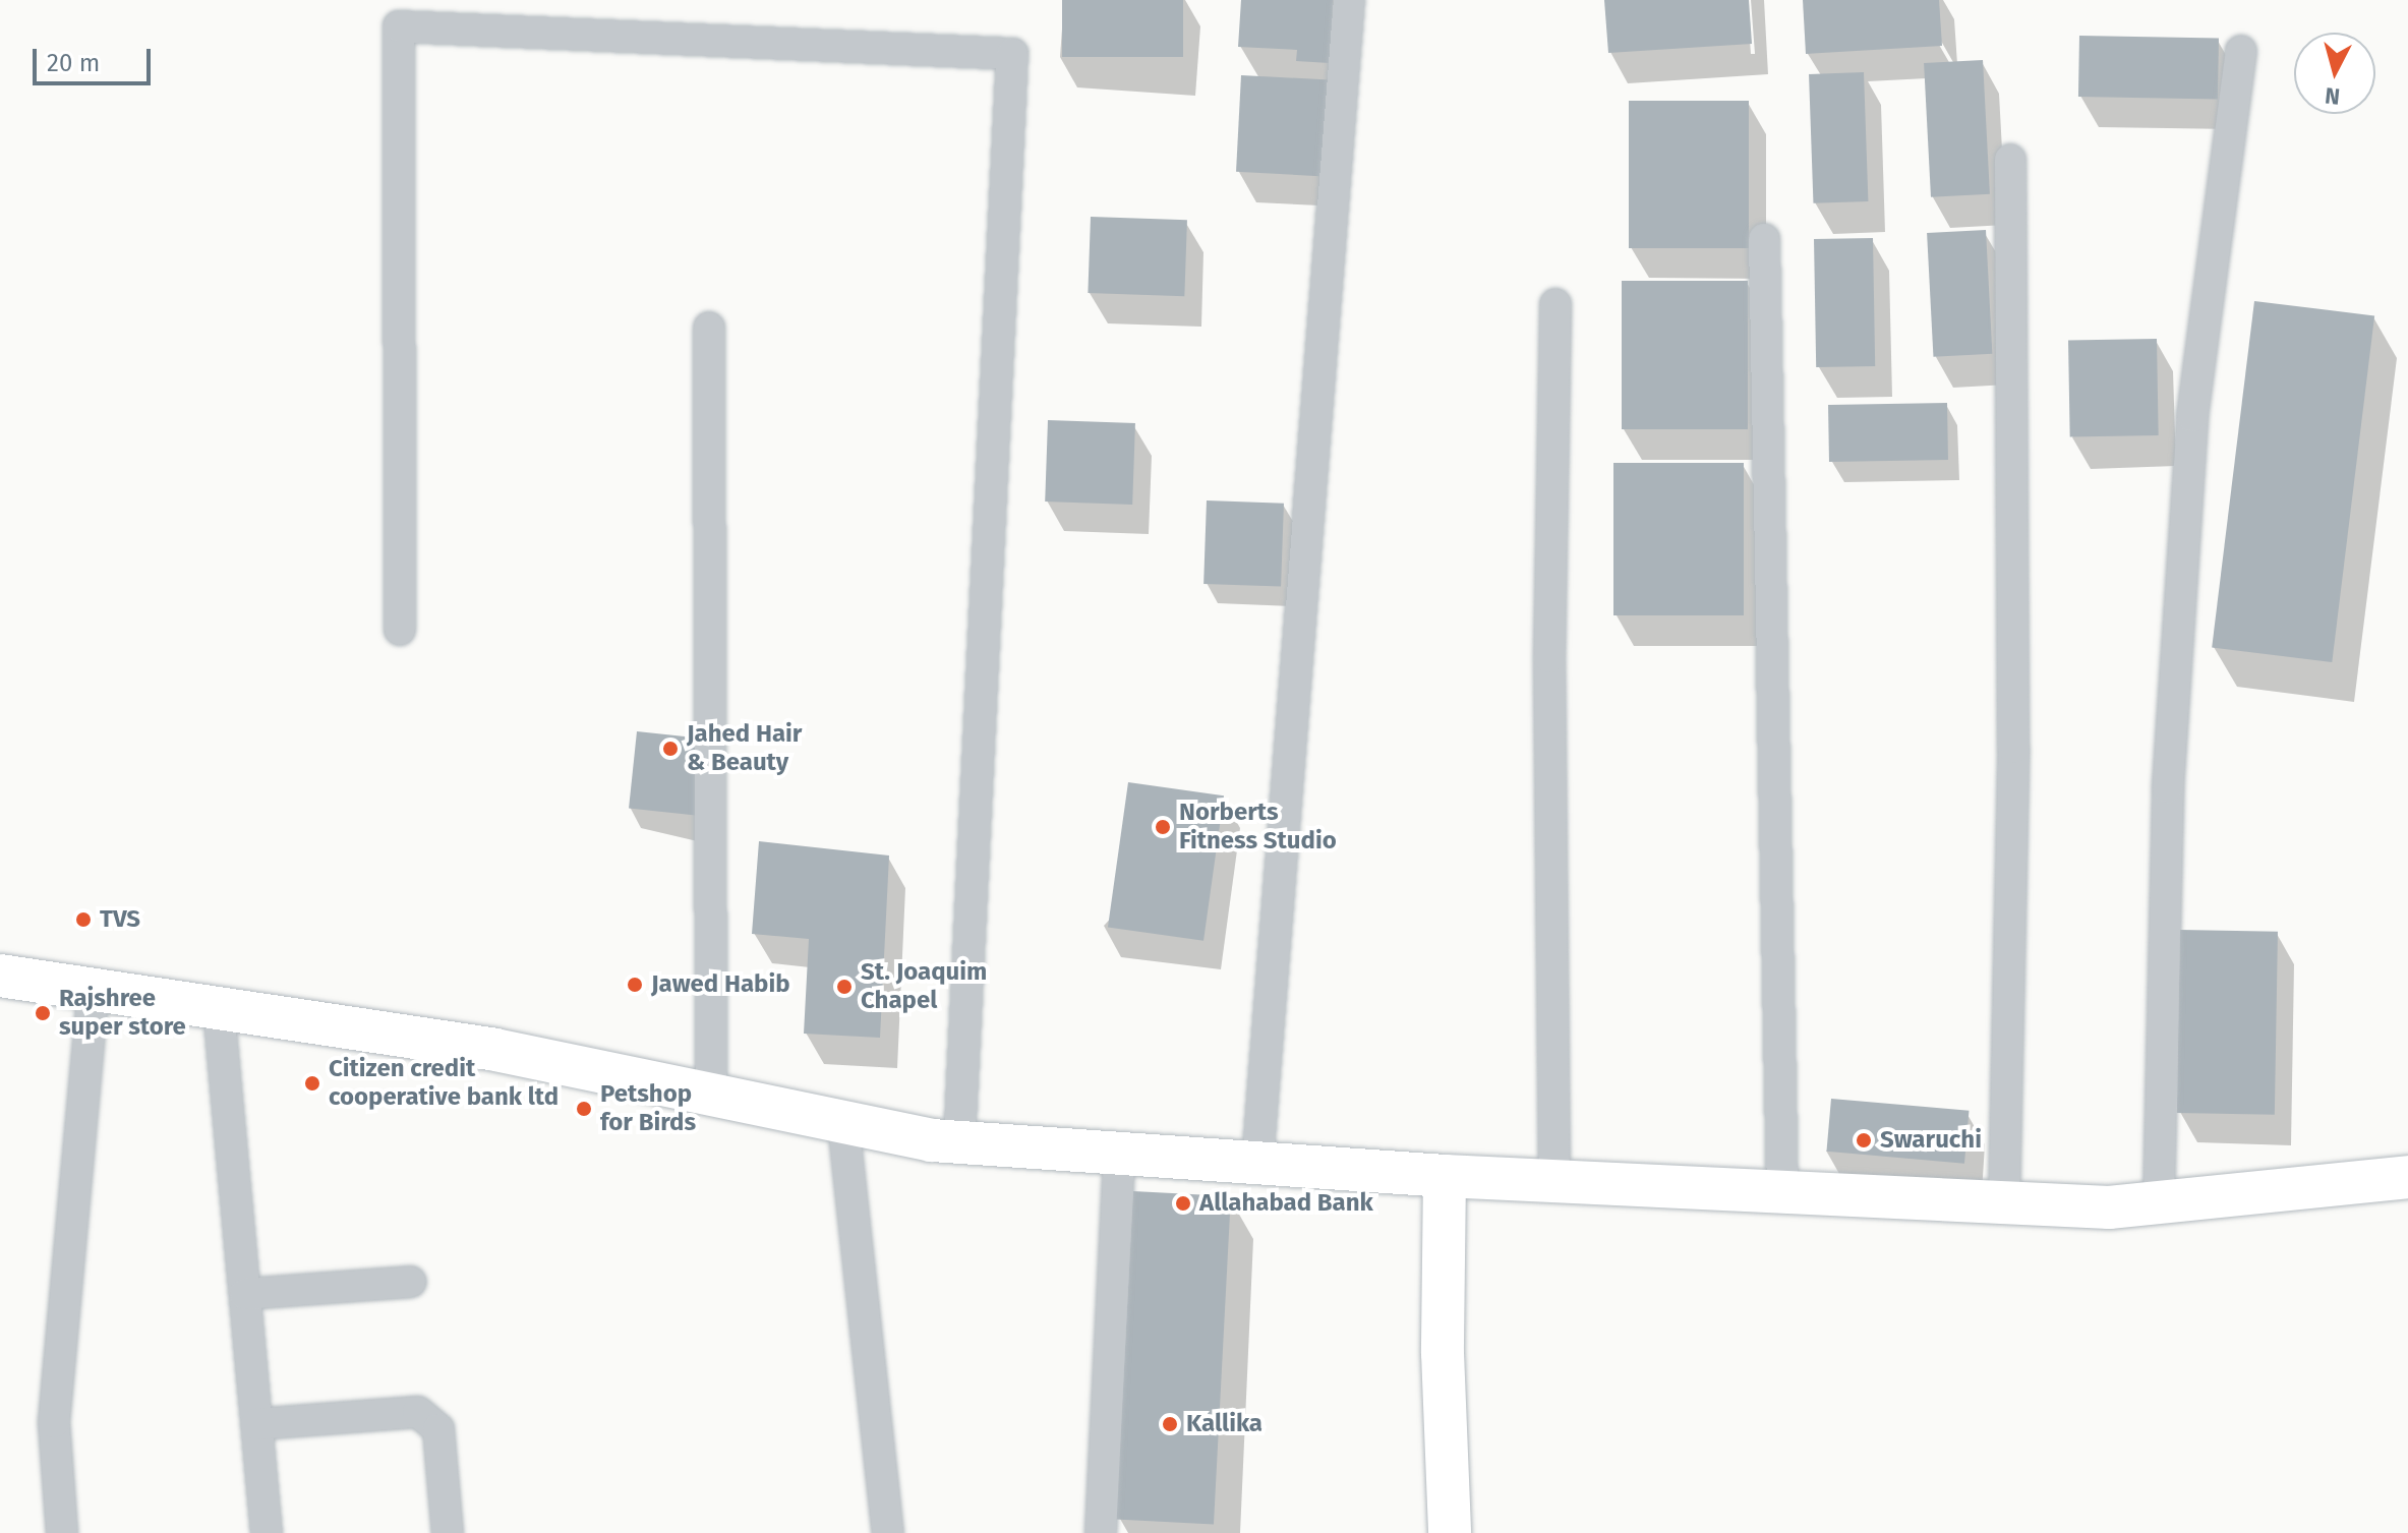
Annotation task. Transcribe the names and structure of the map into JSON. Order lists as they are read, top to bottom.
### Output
{
  "places": [
    "Jahed Hair & Beauty",
    "Norberts Fitness Studio",
    "TVS",
    "Jawed Habib",
    "St. Joaquim Chapel",
    "Rajshree super store",
    "Citizen credit cooperative bank ltd",
    "Petshop for Birds",
    "Swaruchi",
    "Allahabad Bank",
    "Kallika"
  ],
  "scale_bar": "20 m",
  "north": "bottom"
}
